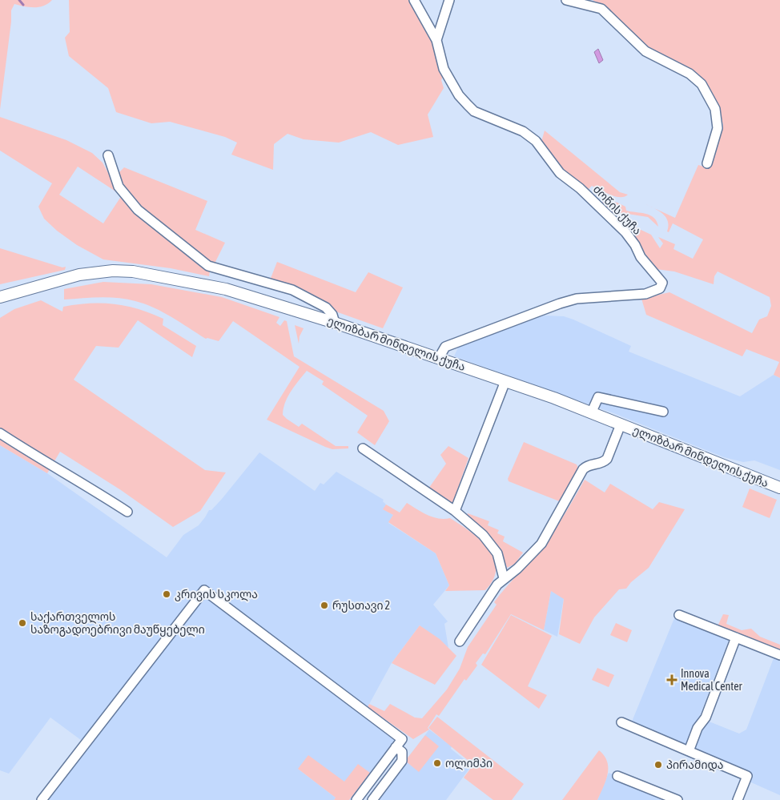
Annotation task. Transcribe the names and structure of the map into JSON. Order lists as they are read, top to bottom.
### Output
{
  "streets": {
    "street": ["ძოწის ქუჩა", "ელიზბარ მინდელის ქუჩა"]
  },
  "crossings": [
    ["ძოწის ქუჩა", "ელიზბარ მინდელის ქუჩა"]
  ],
  "places": {
    "other": [
      "კრივის სკოლა",
      "რუსთავი 2",
      "საქართველოს საზოგადოებრივი მაუწყებელი",
      "ოლიმპი",
      "პირამიდა"
    ],
    "health": ["Innova Medical Center"]
  }
}
